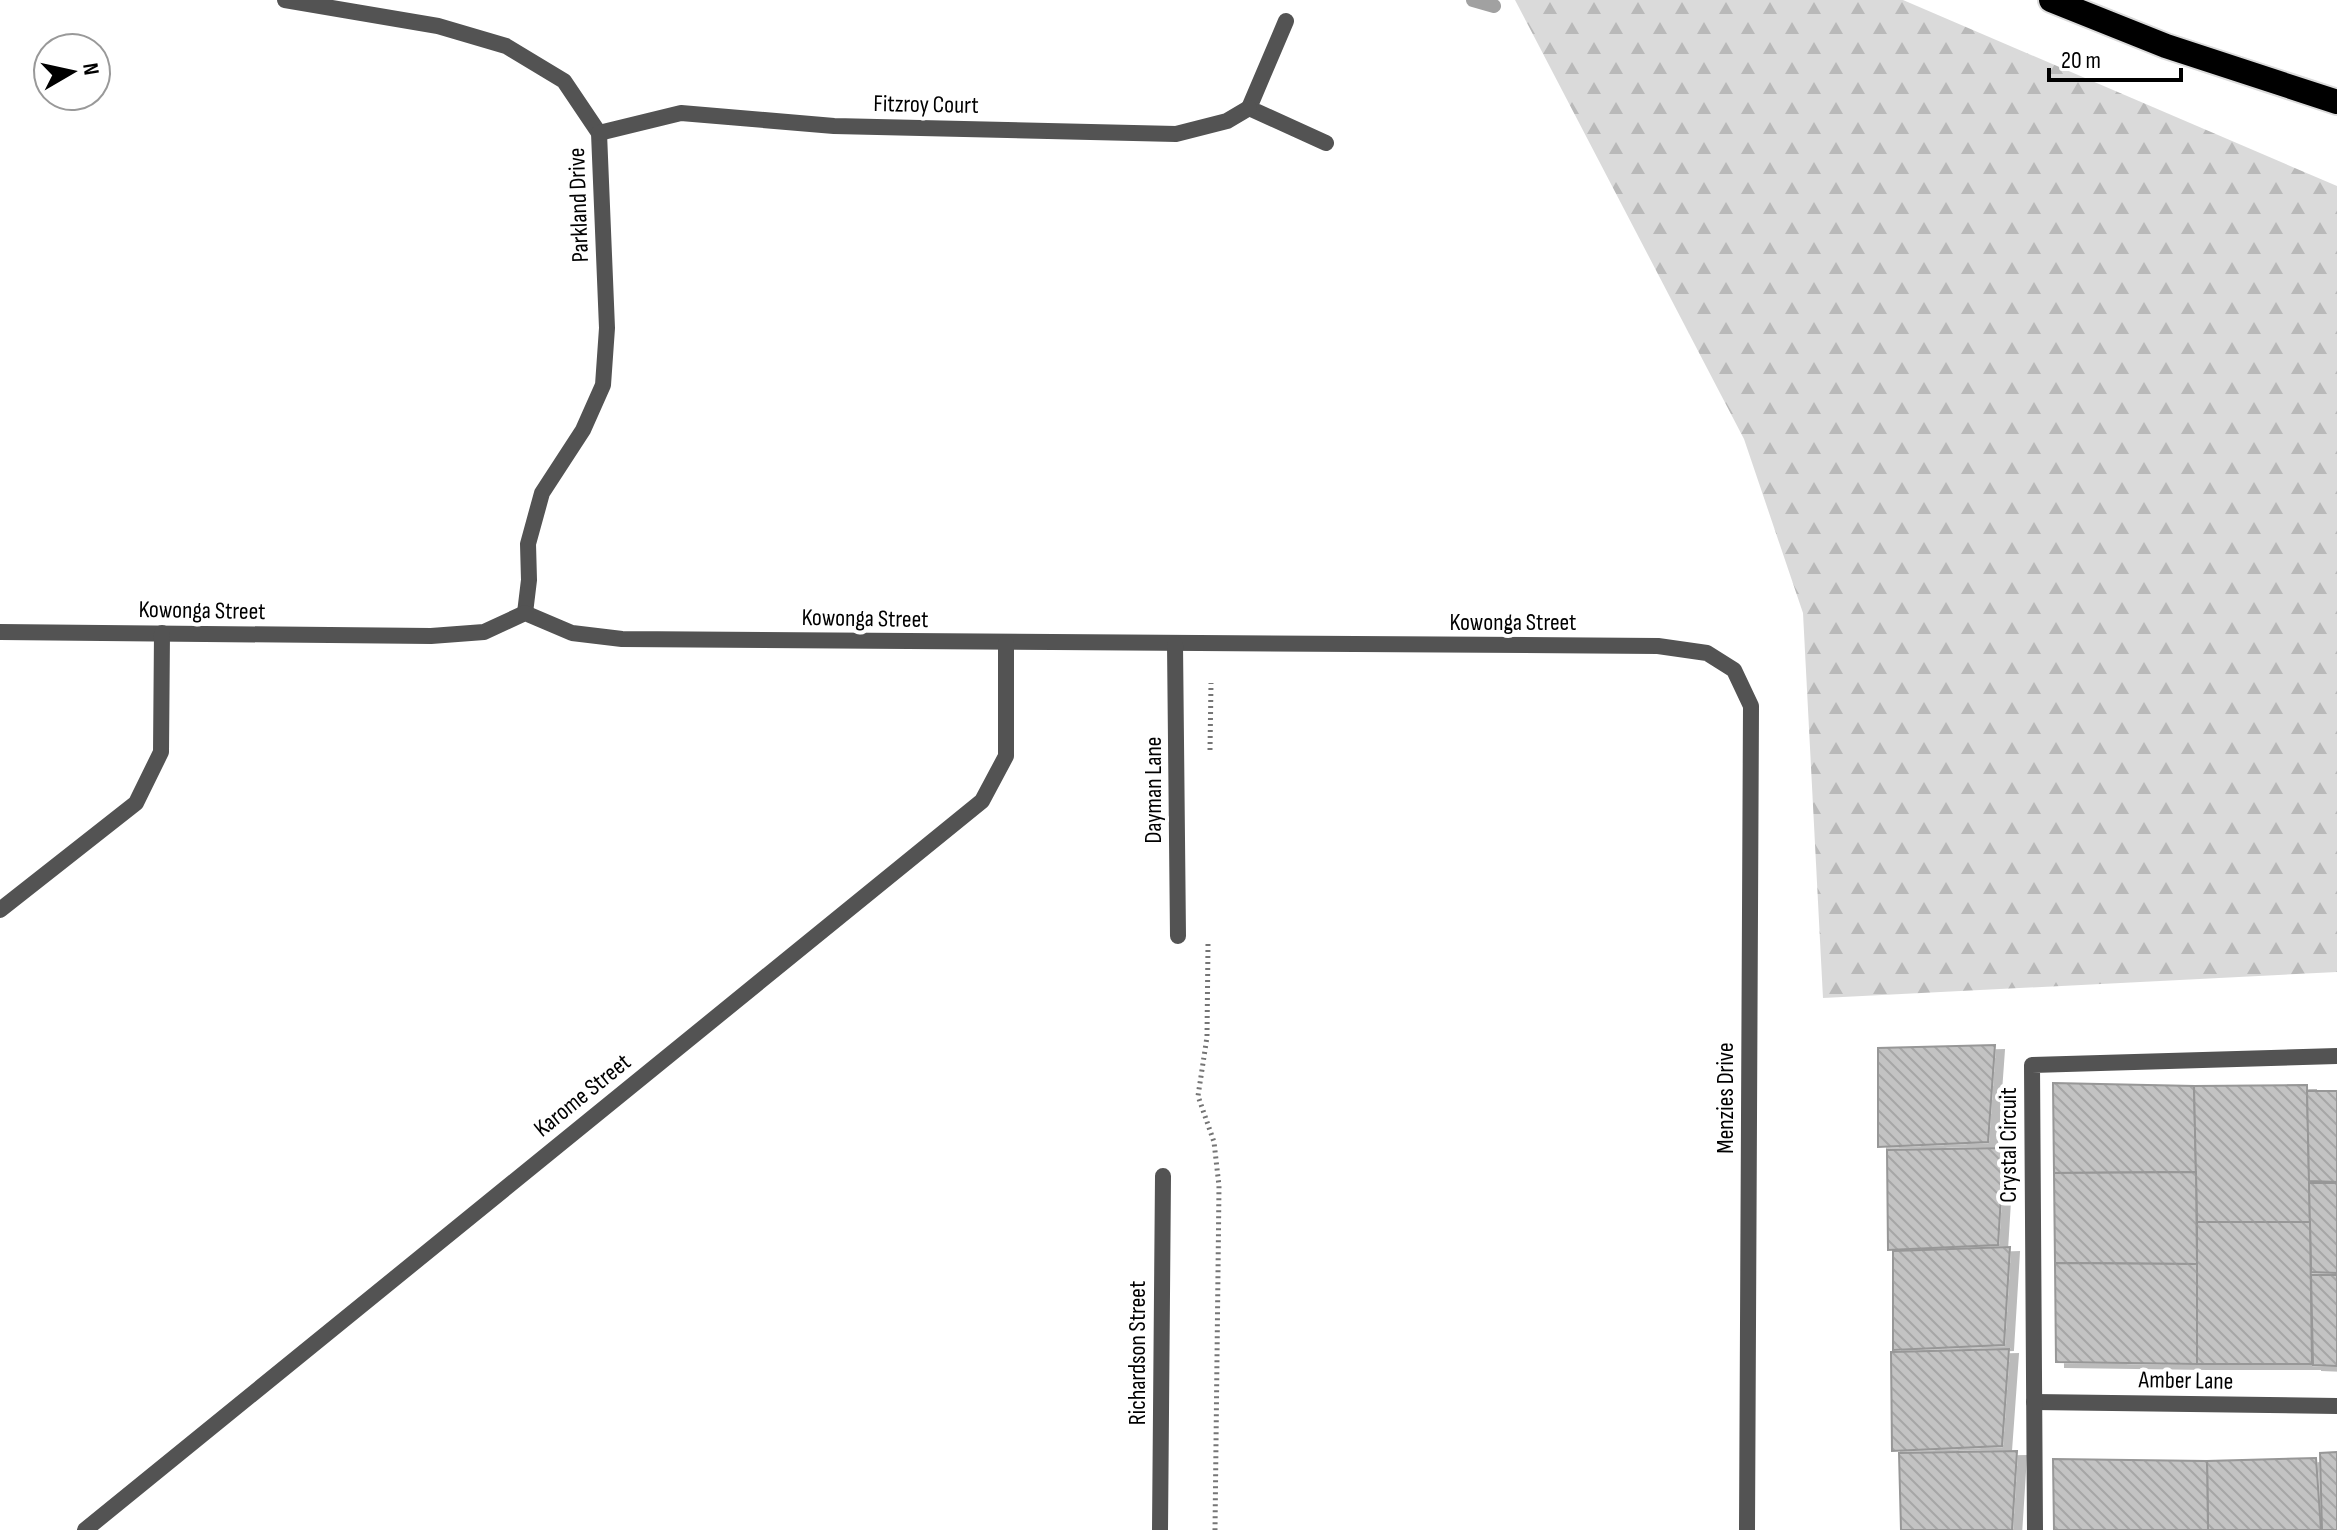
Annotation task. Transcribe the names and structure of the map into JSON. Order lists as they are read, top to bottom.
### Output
{
  "streets": {
    "street": [
      "Fitzroy Court",
      "Parkland Drive",
      "Kowonga Street",
      "Dayman Lane",
      "Karome Street",
      "Menzies Drive",
      "Crystal Circuit",
      "Richardson Street",
      "Amber Lane"
    ]
  },
  "crossings": [
    ["Fitzroy Court", "Parkland Drive"],
    ["Parkland Drive", "Kowonga Street"],
    ["Kowonga Street", "Dayman Lane"],
    ["Kowonga Street", "Karome Street"],
    ["Kowonga Street", "Menzies Drive"],
    ["Crystal Circuit", "Amber Lane"]
  ],
  "scale_bar": "20 m",
  "north": "right"
}
